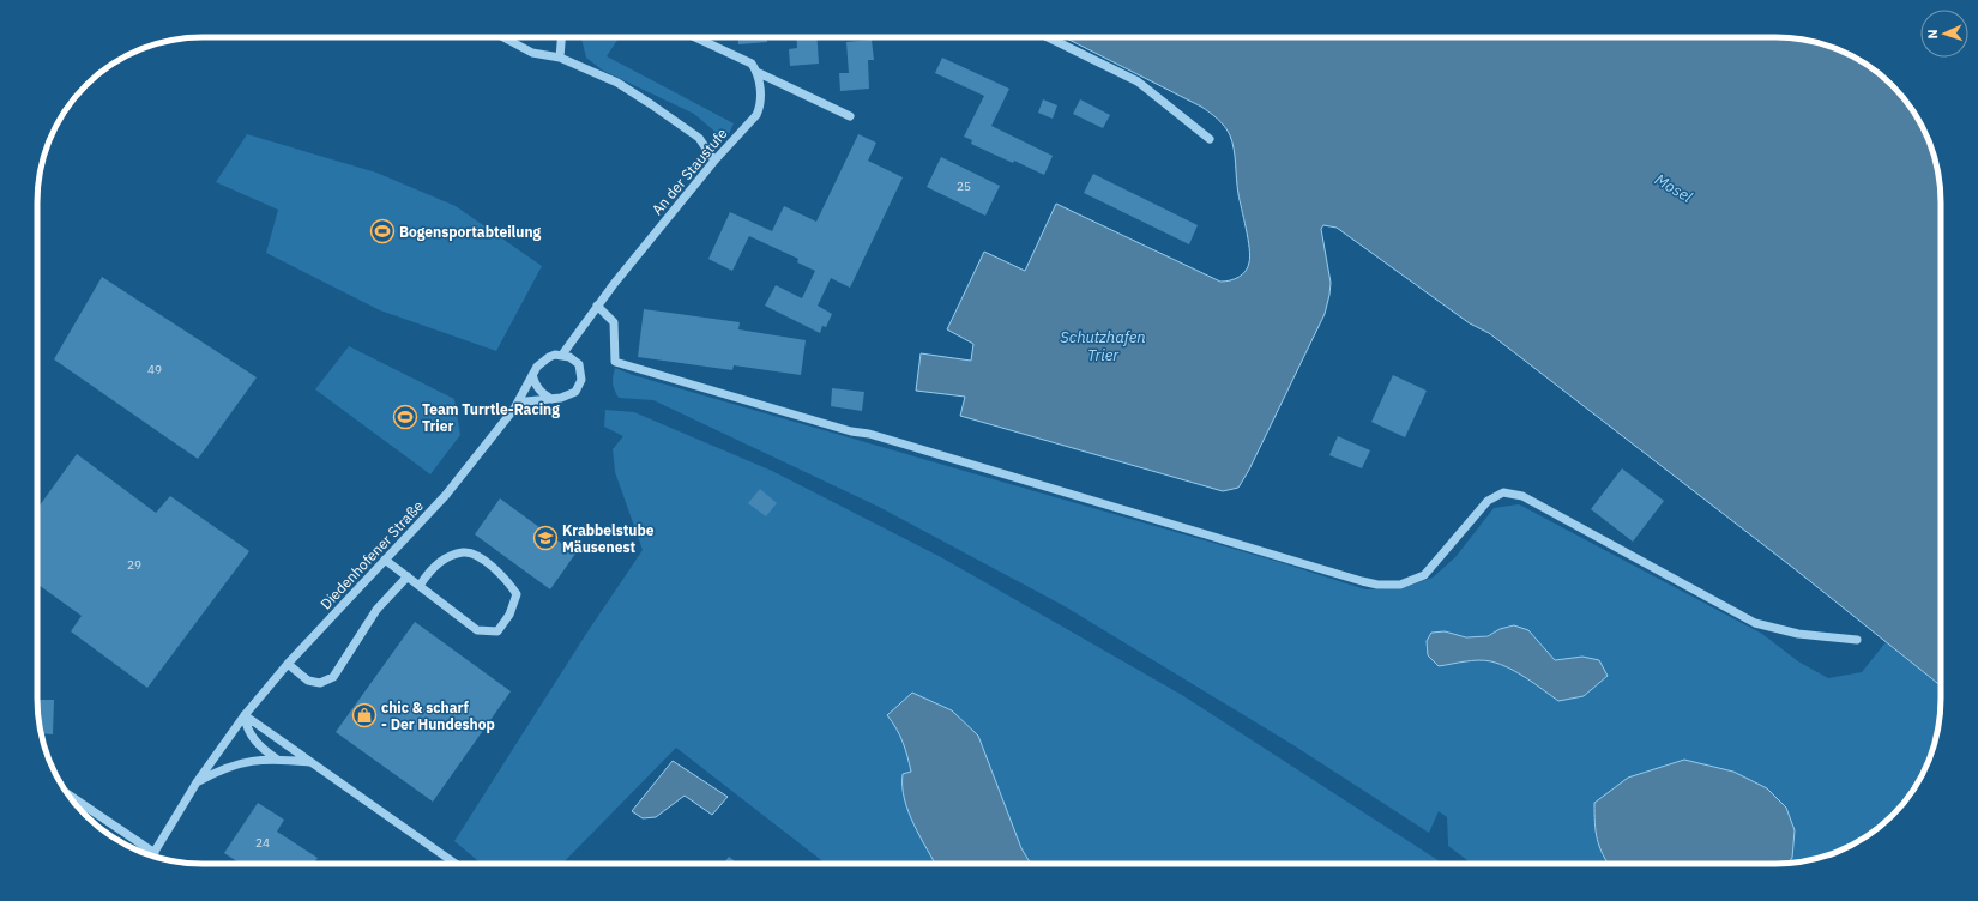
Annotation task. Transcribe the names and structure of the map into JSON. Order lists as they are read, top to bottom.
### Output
{
  "streets": {
    "street": ["An der Staustufe", "Diedenhofener Straße"]
  },
  "crossings": [
    ["An der Staustufe", "Diedenhofener Straße"]
  ],
  "water": ["Mosel", "Schutzhafen Trier"],
  "places": {
    "sports": ["Bogensportabteilung", "Team Turrtle-Racing Trier"],
    "school or university": ["Krabbelstube Mäusenest"],
    "shop": ["chic & scharf - Der Hundeshop"]
  },
  "house_numbers": [
    "25",
    "49",
    "29",
    "24"
  ],
  "north": "left"
}
